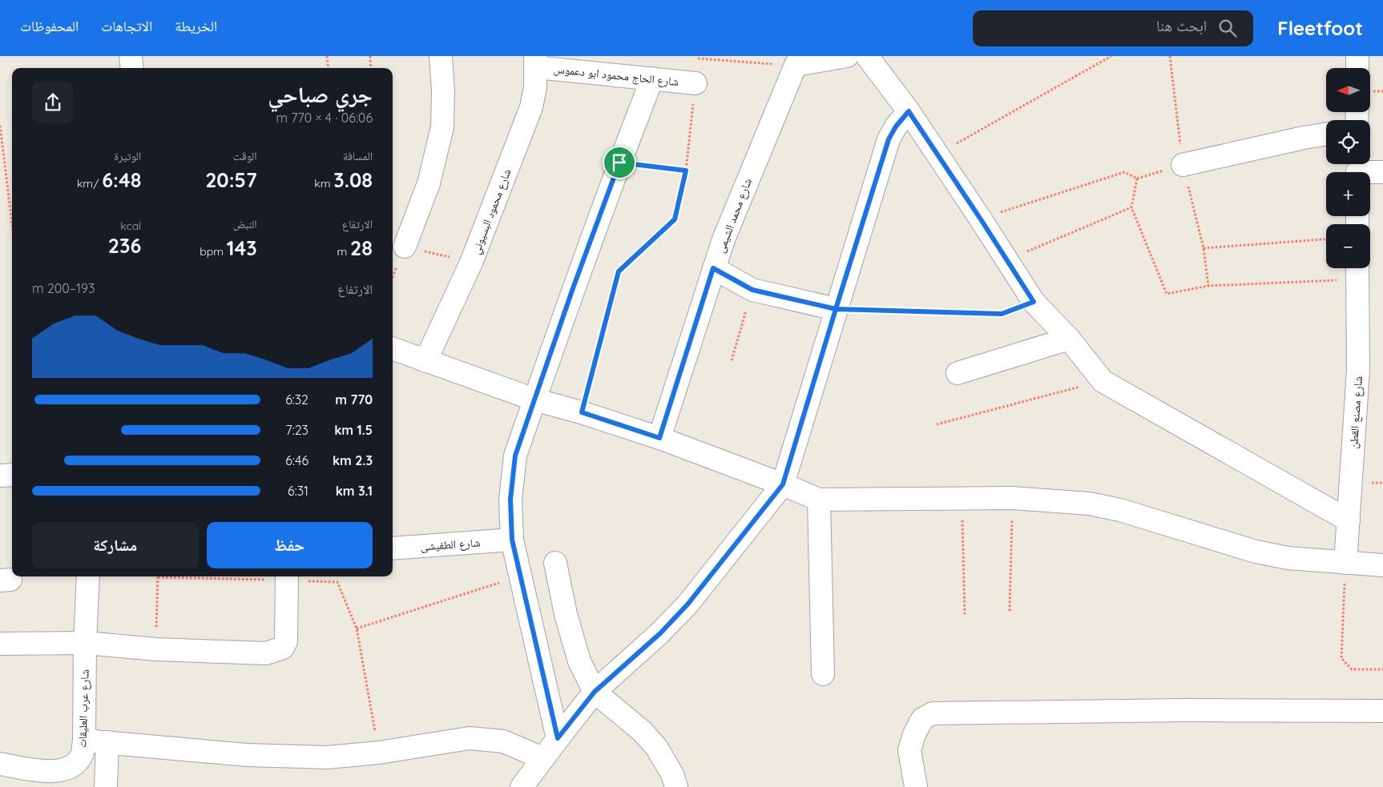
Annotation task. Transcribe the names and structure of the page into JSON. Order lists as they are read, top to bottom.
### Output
{
  "streets": {
    "street": [
      "شارع الحاج محمود ابو دعموس",
      "شارع محمود البسيوني",
      "شارع محمد الشيمى",
      "شارع مصنع القطن",
      "شارع الطفيشى",
      "شارع عرب العليقات"
    ]
  },
  "crossings": [
    ["شارع الحاج محمود ابو دعموس", "شارع محمود البسيوني"]
  ],
  "north": "left",
  "page": {
    "header": "Fleetfoot",
    "search": "ابحث هنا",
    "nav": ["الخريطة", "الاتجاهات", "المحفوظات"],
    "map_buttons": ["+", "−"],
    "heading": ["جري صباحي", "06:06 · 4 × 770 m"],
    "stats": [
      ["المسافة", "3.08 km"],
      ["الوقت", "20:57"],
      ["الوتيرة", "6:48 /km"],
      ["الارتفاع", "28 m"],
      ["النبض", "143 bpm"],
      ["kcal", "236"]
    ],
    "chart": ["الارتفاع", "193–200 m"],
    "list": [
      {
        "name": "770 m",
        "note": "6:32"
      },
      {
        "name": "1.5 km",
        "note": "7:23"
      },
      {
        "name": "2.3 km",
        "note": "6:46"
      },
      {
        "name": "3.1 km",
        "note": "6:31"
      }
    ],
    "buttons": ["حفظ", "مشاركة"]
  }
}
